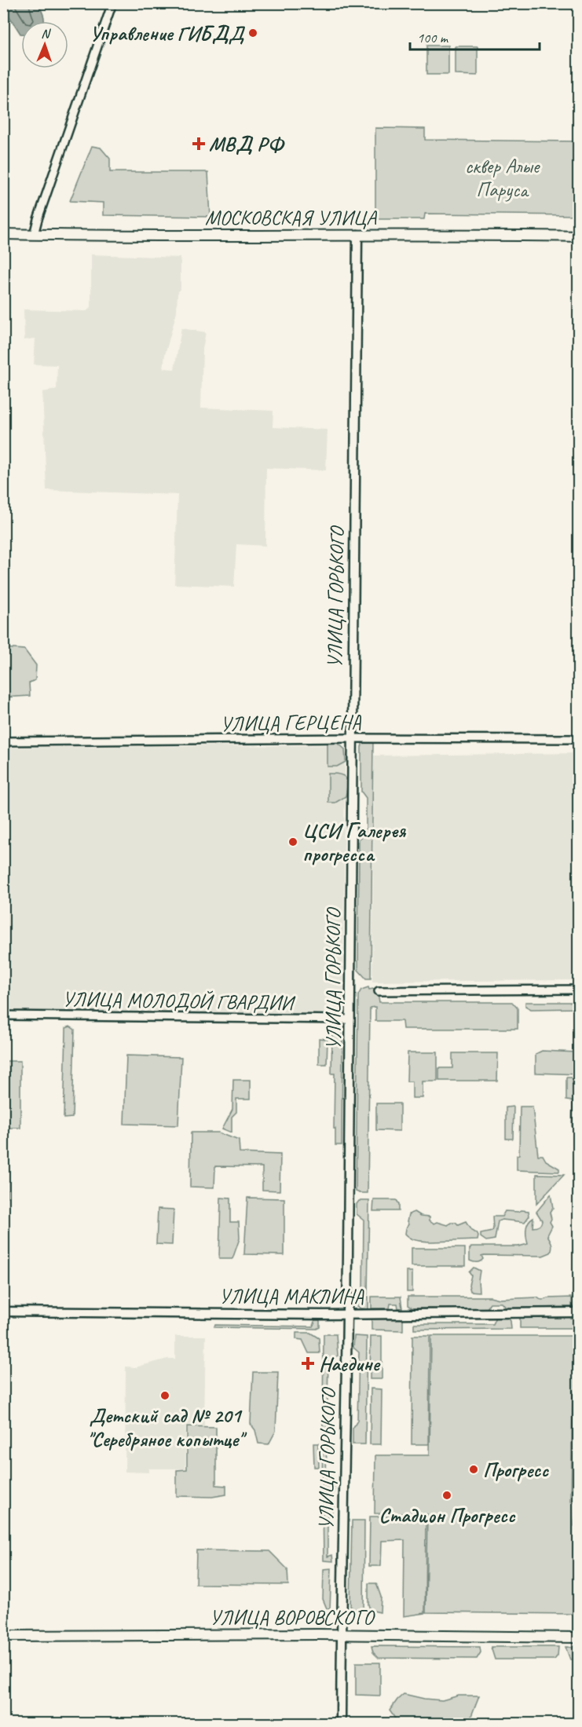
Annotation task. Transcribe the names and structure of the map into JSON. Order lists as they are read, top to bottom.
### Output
{
  "streets": {
    "main road": ["МОСКОВСКАЯ УЛИЦА", "УЛИЦА ВОРОВСКОГО"],
    "street": [
      "УЛИЦА ГОРЬКОГО",
      "УЛИЦА ГЕРЦЕНА",
      "УЛИЦА МОЛОДОЙ ГВАРДИИ",
      "УЛИЦА МАКЛИНА"
    ]
  },
  "crossings": [
    ["МОСКОВСКАЯ УЛИЦА", "УЛИЦА ГОРЬКОГО"],
    ["УЛИЦА ГОРЬКОГО", "УЛИЦА ГЕРЦЕНА"],
    ["УЛИЦА ГОРЬКОГО", "УЛИЦА МОЛОДОЙ ГВАРДИИ"],
    ["УЛИЦА ГОРЬКОГО", "УЛИЦА МАКЛИНА"],
    ["УЛИЦА ГОРЬКОГО", "УЛИЦА ВОРОВСКОГО"]
  ],
  "parks": ["сквер Алые Паруса"],
  "places": {
    "other": [
      "Управление ГИБДД",
      "ЦСИ Галерея прогресса",
      "Детский сад № 201 \"Серебряное копытце\"",
      "Прогресс",
      "Стадион Прогресс"
    ],
    "health": ["МВД РФ", "Наедине"]
  },
  "scale_bar": "100 m",
  "north": "top"
}
